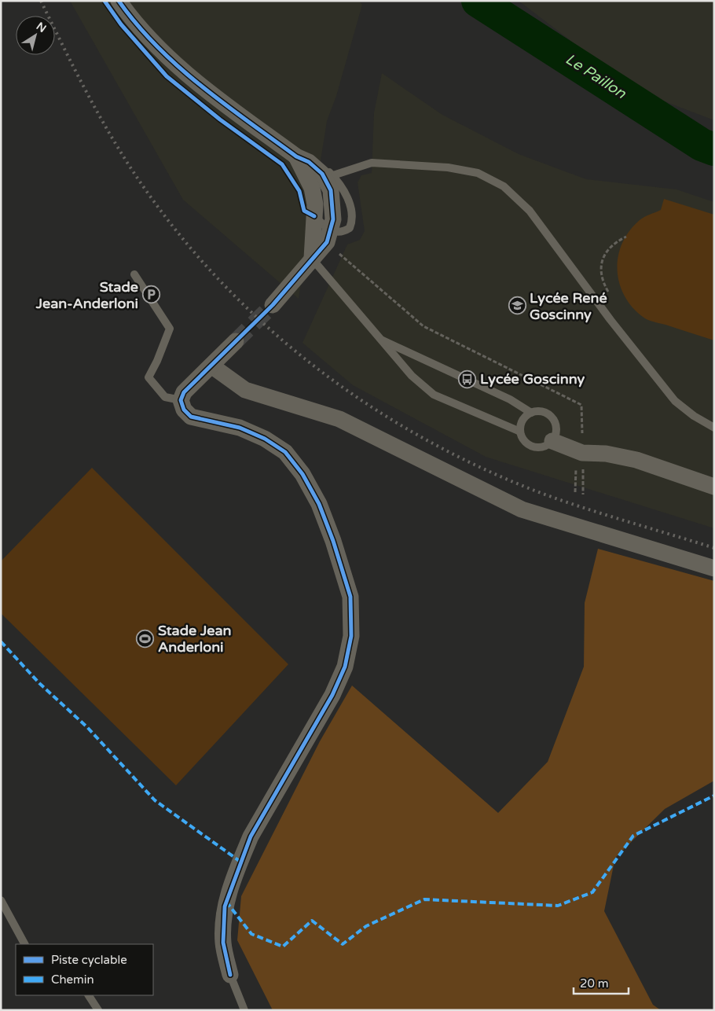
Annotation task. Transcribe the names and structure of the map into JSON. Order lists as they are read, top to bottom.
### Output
{
  "water": ["Le Paillon"],
  "places": {
    "parking": ["Stade Jean-Anderloni"],
    "school or university": ["Lycée René Goscinny"],
    "bus stop": ["Lycée Goscinny"],
    "sports": ["Stade Jean Anderloni"]
  },
  "legend": ["Piste cyclable", "Chemin"],
  "scale_bar": "20 m",
  "north": "top right"
}
